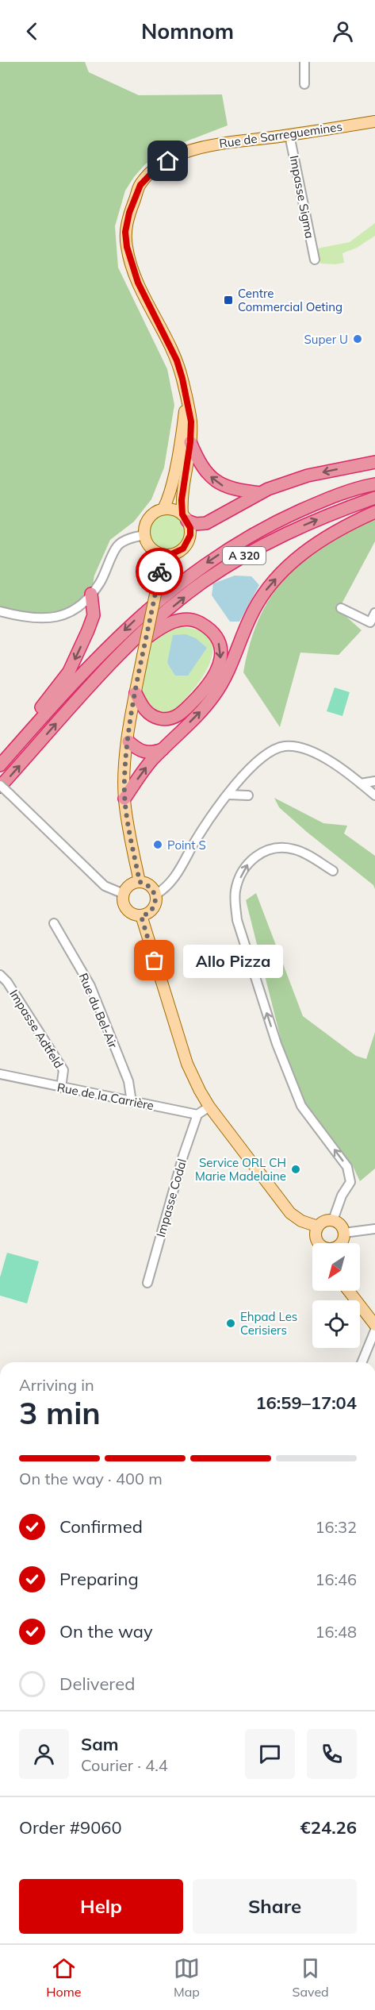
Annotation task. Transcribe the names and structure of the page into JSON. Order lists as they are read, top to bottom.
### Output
{
  "streets": {
    "highway": ["A 320"],
    "main road": ["Rue de Sarreguemines"],
    "street": [
      "Impasse Sigma",
      "Rue du Bel-Air",
      "Impasse Adtfeld",
      "Rue de la Carrière",
      "Impasse Codal"
    ]
  },
  "crossings": [
    ["Rue de Sarreguemines", "Impasse Sigma"],
    ["Rue du Bel-Air", "Rue de la Carrière"],
    ["Impasse Adtfeld", "Rue de la Carrière"],
    ["Rue de la Carrière", "Impasse Codal"]
  ],
  "places": {
    "transit": ["Centre Commercial Oeting"],
    "other": [
      "Super U",
      "Point S",
      "Allo Pizza",
      "Service ORL CH Marie Madelaine",
      "Ehpad Les Cerisiers"
    ]
  },
  "north": "bottom left",
  "page": {
    "header": "Nomnom",
    "bubble": "Allo Pizza",
    "heading": ["3 min", "Arriving in", "16:59–17:04"],
    "panel": [
      "Sam",
      "Courier · 4.4",
      "Order #9060",
      "€24.26"
    ],
    "bar": "On the way · 400 m",
    "list": [
      ["Confirmed", "16:32"],
      ["Preparing", "16:46"],
      ["On the way", "16:48"],
      "Delivered"
    ],
    "buttons": ["Help", "Share"],
    "tabs": ["Home", "Map", "Saved"]
  }
}
